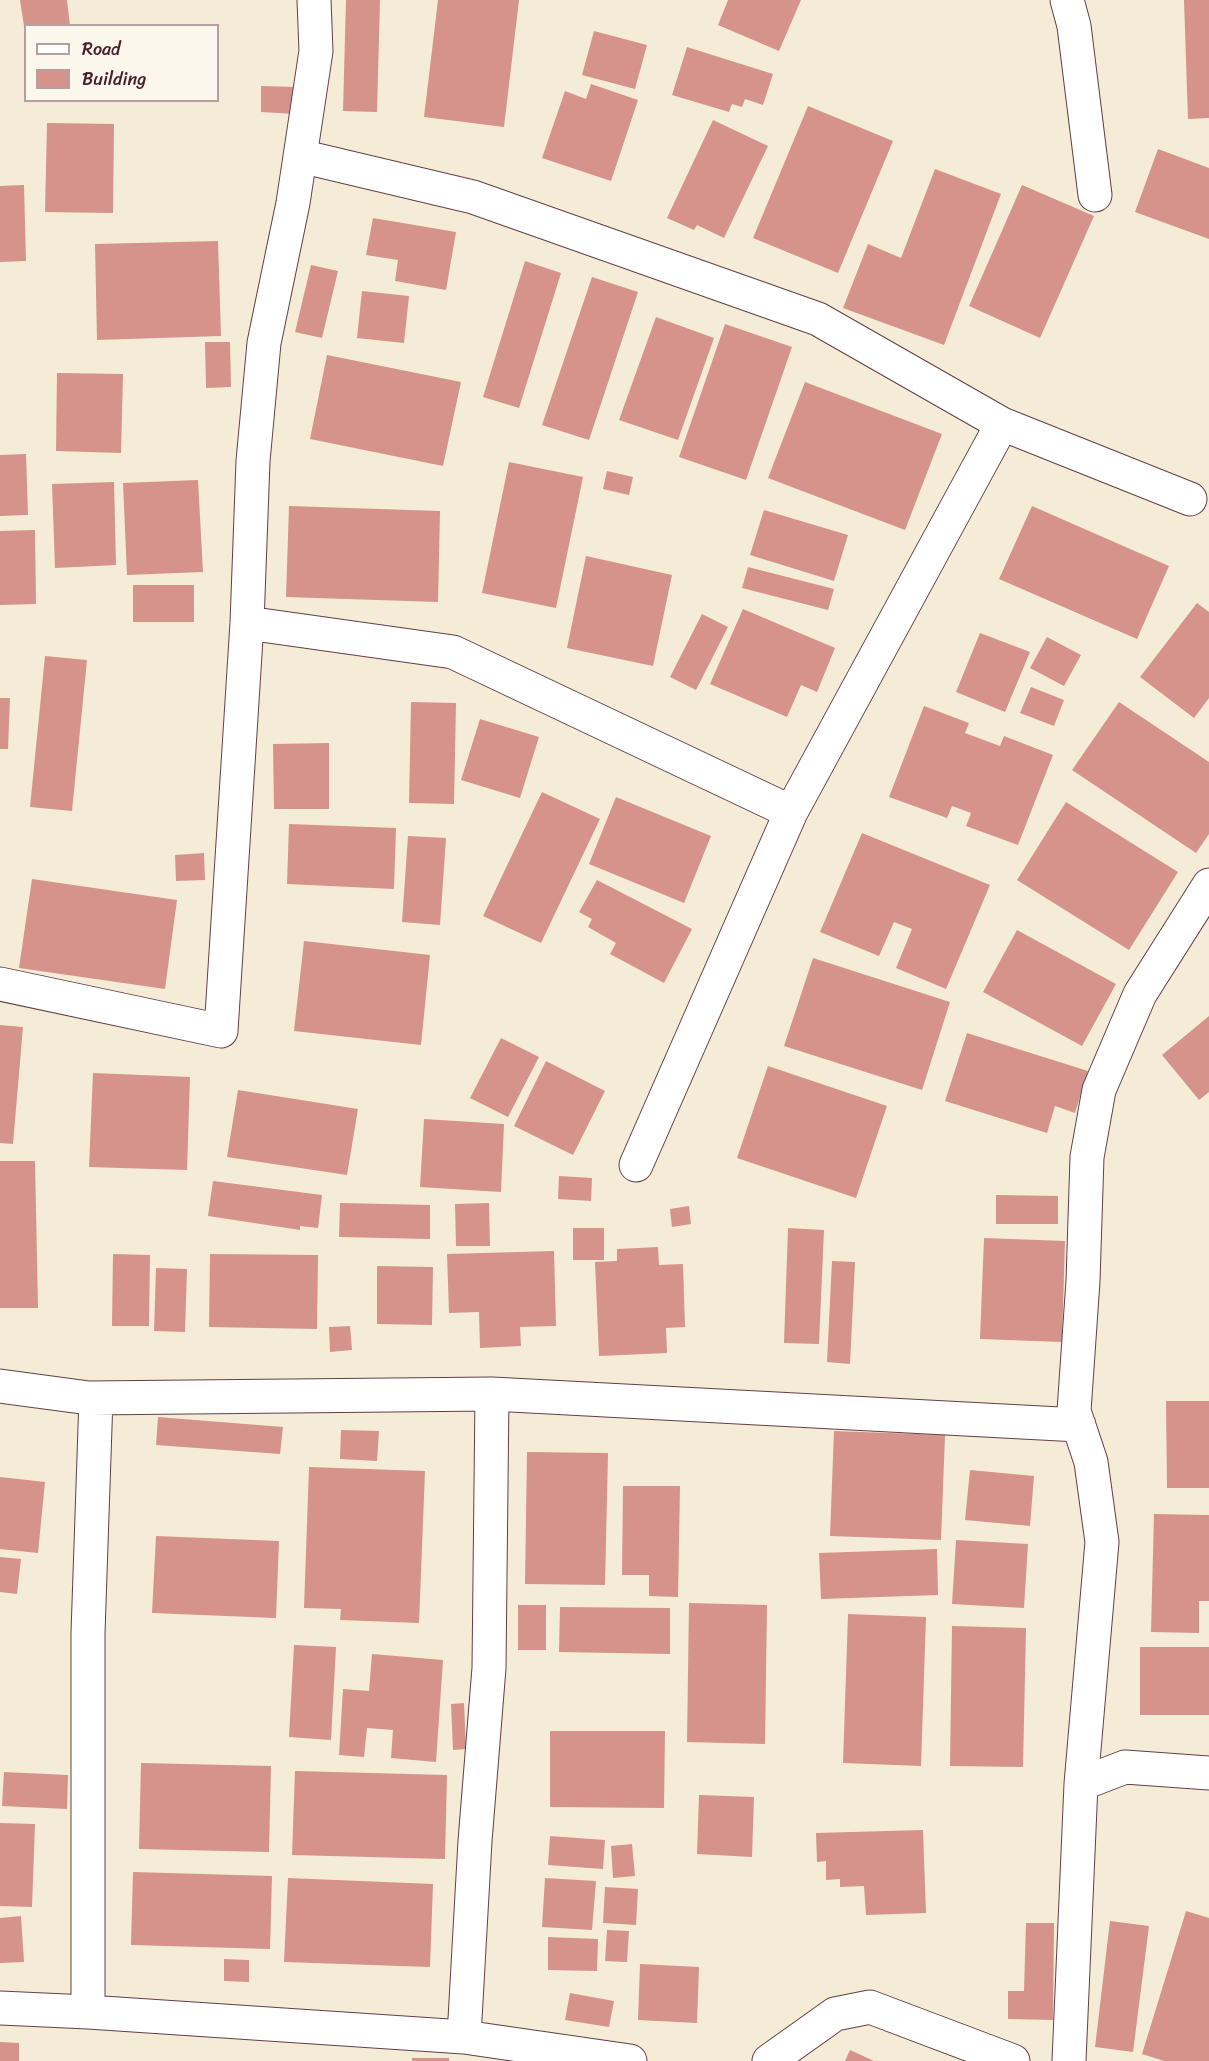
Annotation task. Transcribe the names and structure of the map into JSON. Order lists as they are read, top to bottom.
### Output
{
  "legend": ["Road", "Building"]
}
